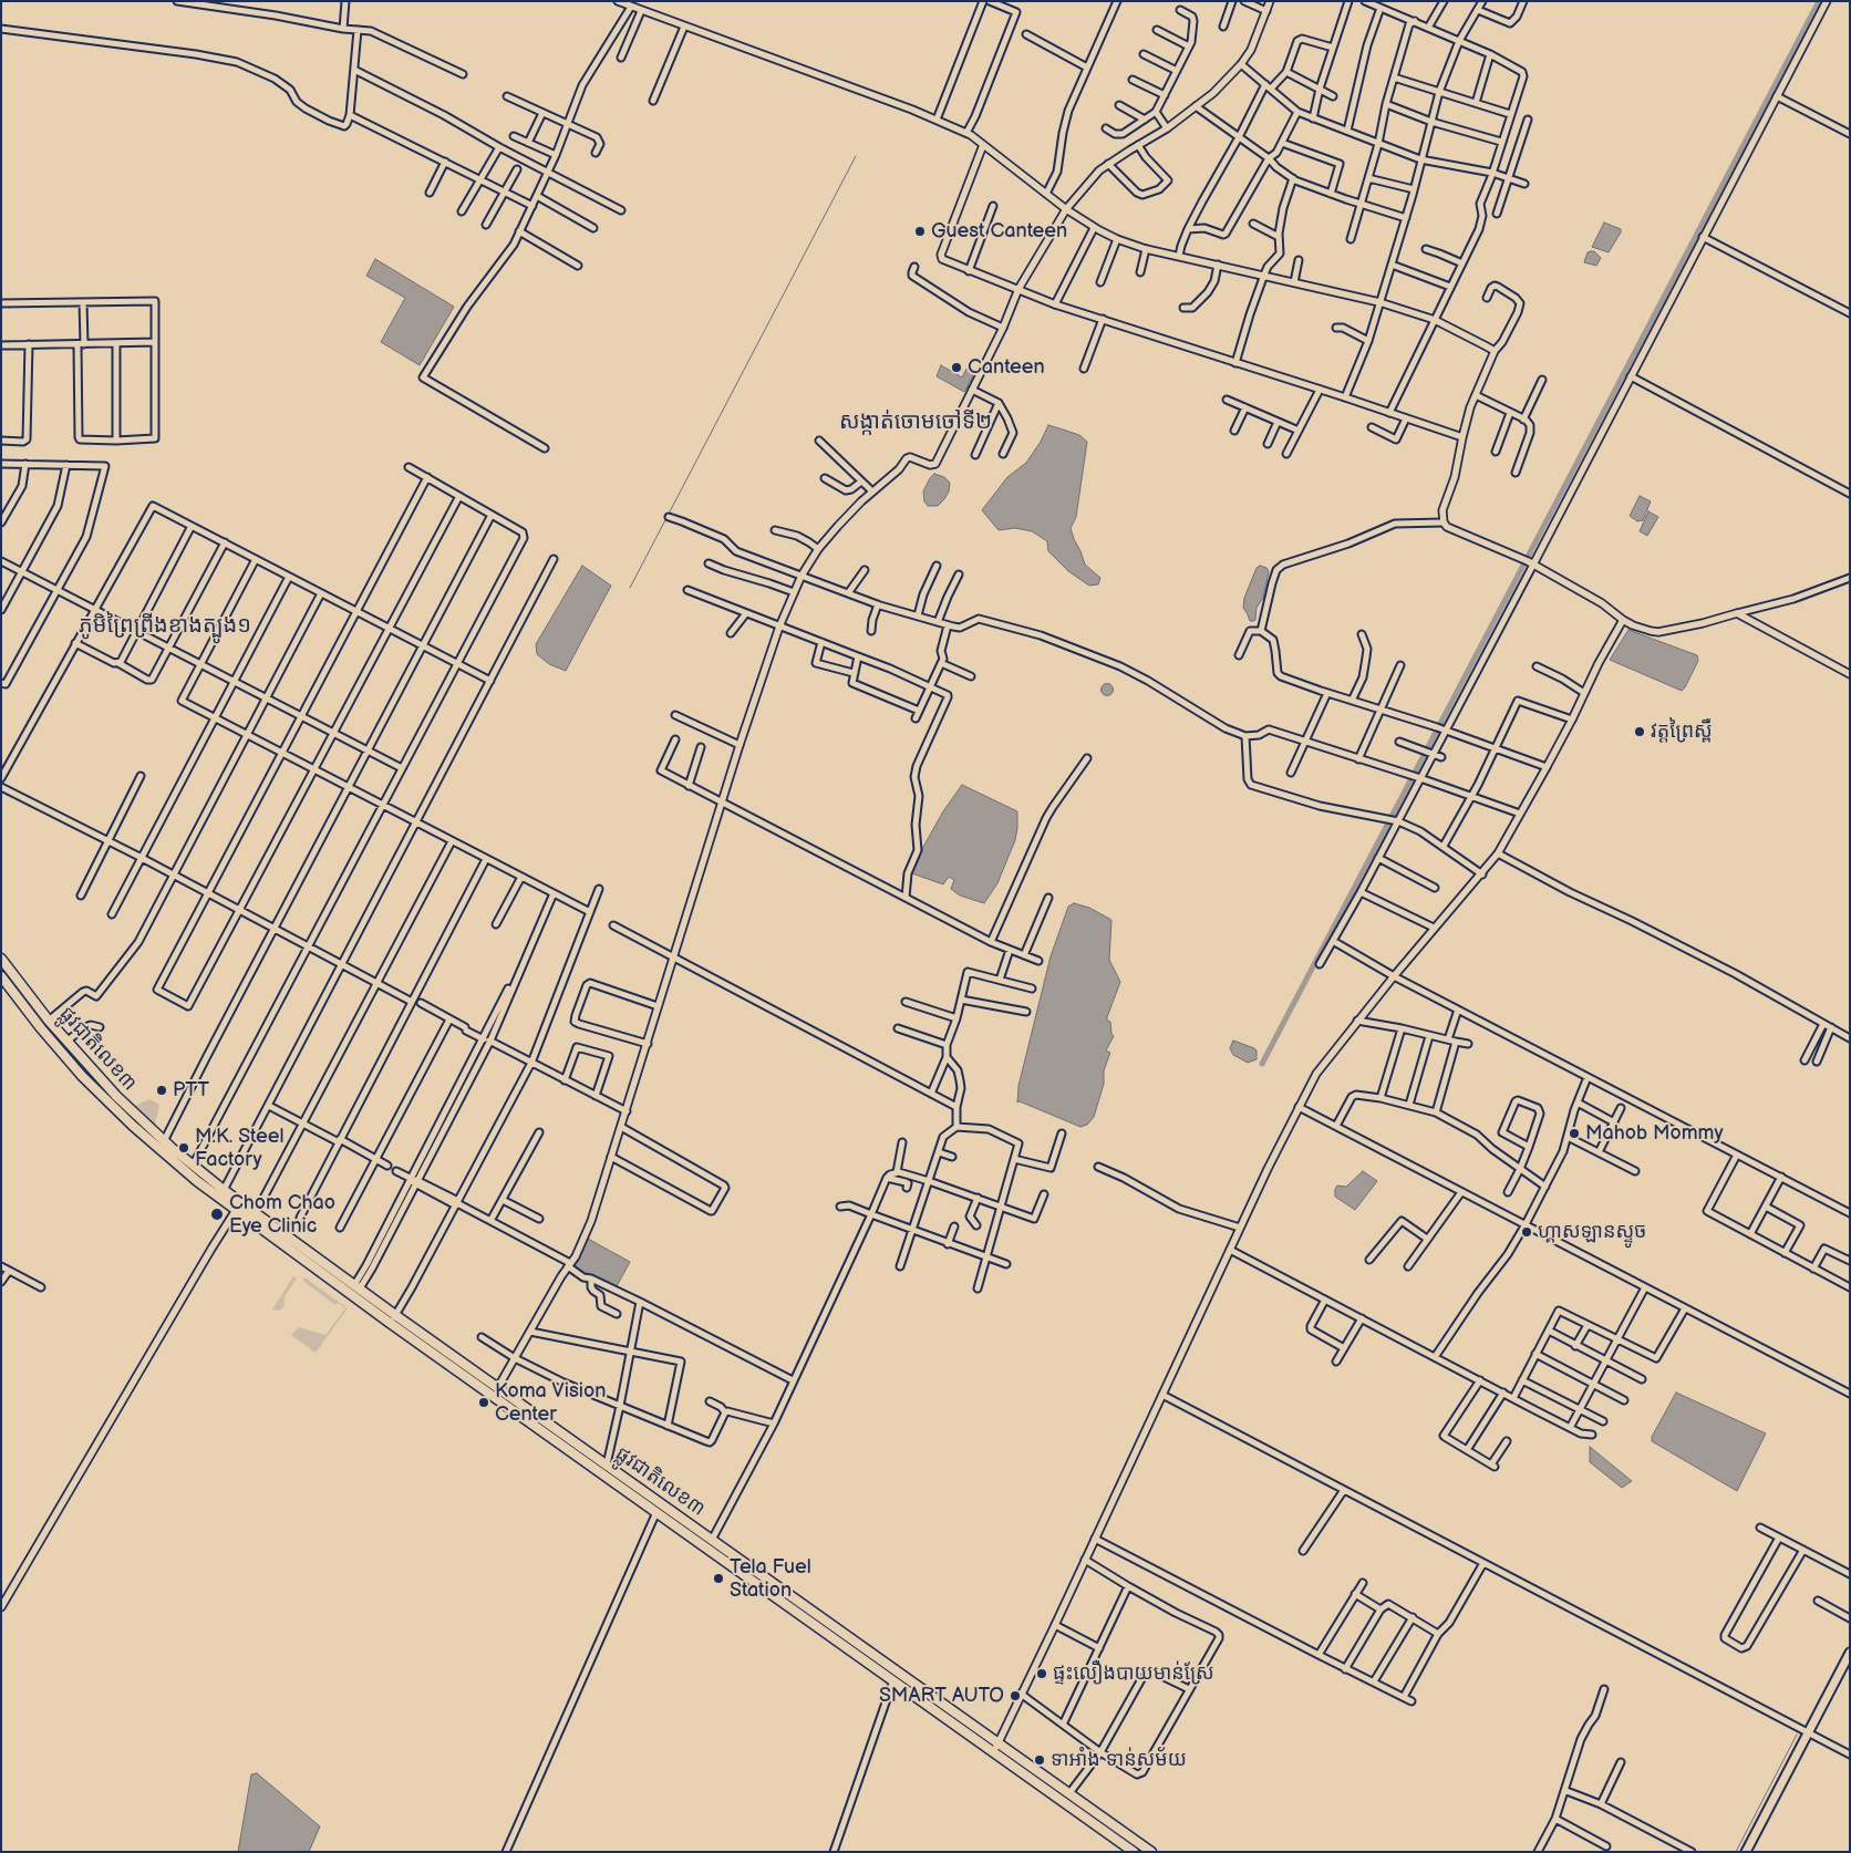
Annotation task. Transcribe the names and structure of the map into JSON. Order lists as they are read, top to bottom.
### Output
{
  "streets": {
    "highway": ["ផ្លូវជាតិលេខ៣"]
  },
  "districts": ["សង្កាត់ចោមចៅទី២", "ភូមិព្រៃព្រីងខាងត្បូង១"],
  "places": [
    "Guest Canteen",
    "Canteen",
    "វត្តព្រៃស្ពឺ",
    "PTT",
    "Mahob Mommy",
    "M.K. Steel Factory",
    "Chom Chao Eye Clinic",
    "ហ្គាសឡានស្ទូច",
    "Koma Vision Center",
    "Tela Fuel Station",
    "ផ្ទះលឿងបាយមាន់ស្រែ",
    "SMART AUTO",
    "ទាអាំង ទាន់សម័យ"
  ]
}
